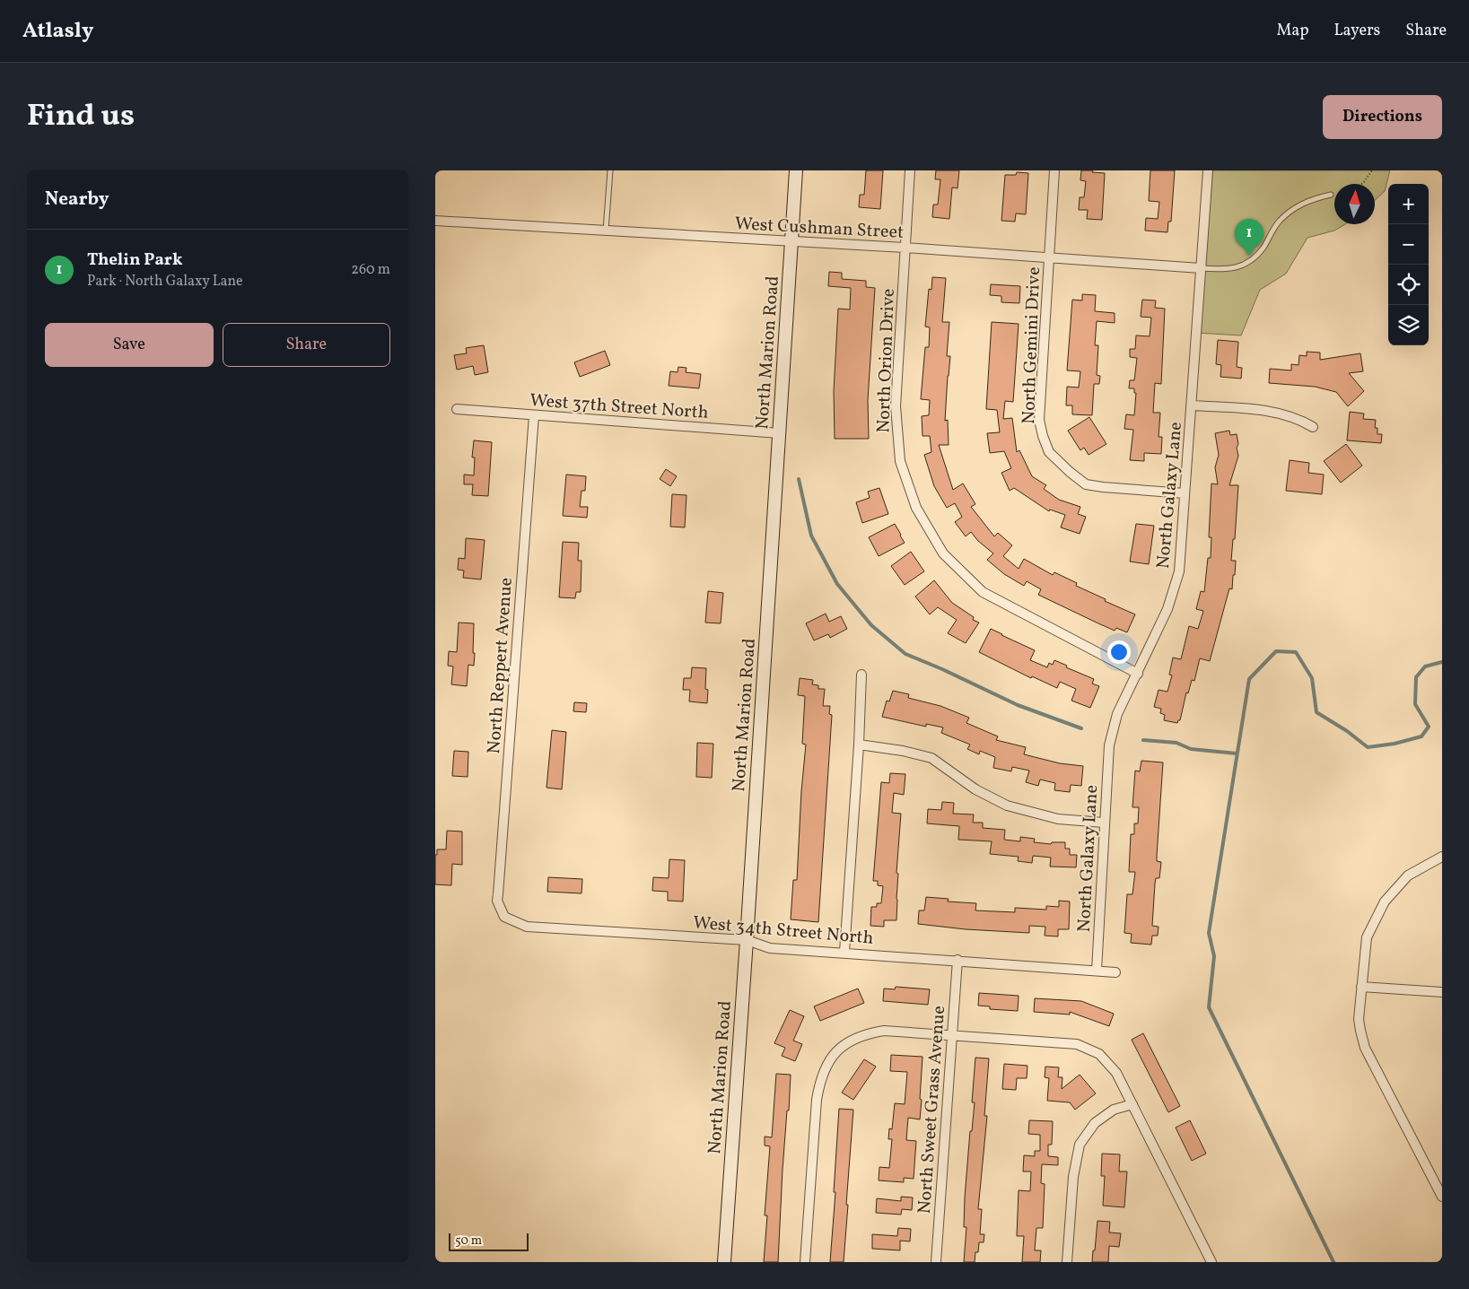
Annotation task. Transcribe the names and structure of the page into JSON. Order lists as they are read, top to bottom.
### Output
{
  "streets": {
    "main road": ["North Marion Road"],
    "street": [
      "West Cushman Street",
      "North Gemini Drive",
      "North Orion Drive",
      "West 37th Street North",
      "North Galaxy Lane",
      "North Reppert Avenue",
      "West 34th Street North",
      "North Sweet Grass Avenue"
    ]
  },
  "crossings": [
    ["West Cushman Street", "North Gemini Drive"],
    ["West Cushman Street", "North Marion Road"],
    ["West Cushman Street", "North Orion Drive"],
    ["West Cushman Street", "North Galaxy Lane"],
    ["North Gemini Drive", "North Galaxy Lane"],
    ["North Marion Road", "West 37th Street North"],
    ["North Marion Road", "West 34th Street North"],
    ["North Orion Drive", "North Galaxy Lane"],
    ["West 37th Street North", "North Reppert Avenue"],
    ["North Galaxy Lane", "West 34th Street North"],
    ["North Reppert Avenue", "West 34th Street North"],
    ["West 34th Street North", "North Sweet Grass Avenue"]
  ],
  "scale_bar": "50 m",
  "north": "top",
  "page": {
    "header": "Atlasly",
    "nav": ["Map", "Layers", "Share"],
    "title": "Find us",
    "buttons": [
      "Directions",
      ["Save", "Share"]
    ],
    "heading": "Nearby",
    "map_buttons": ["+", "−"],
    "pins": "1",
    "list": [
      {
        "mark": "1",
        "name": "Thelin Park",
        "note": "Park · North Galaxy Lane",
        "value": "260 m"
      }
    ],
    "scale": "50 m"
  }
}
